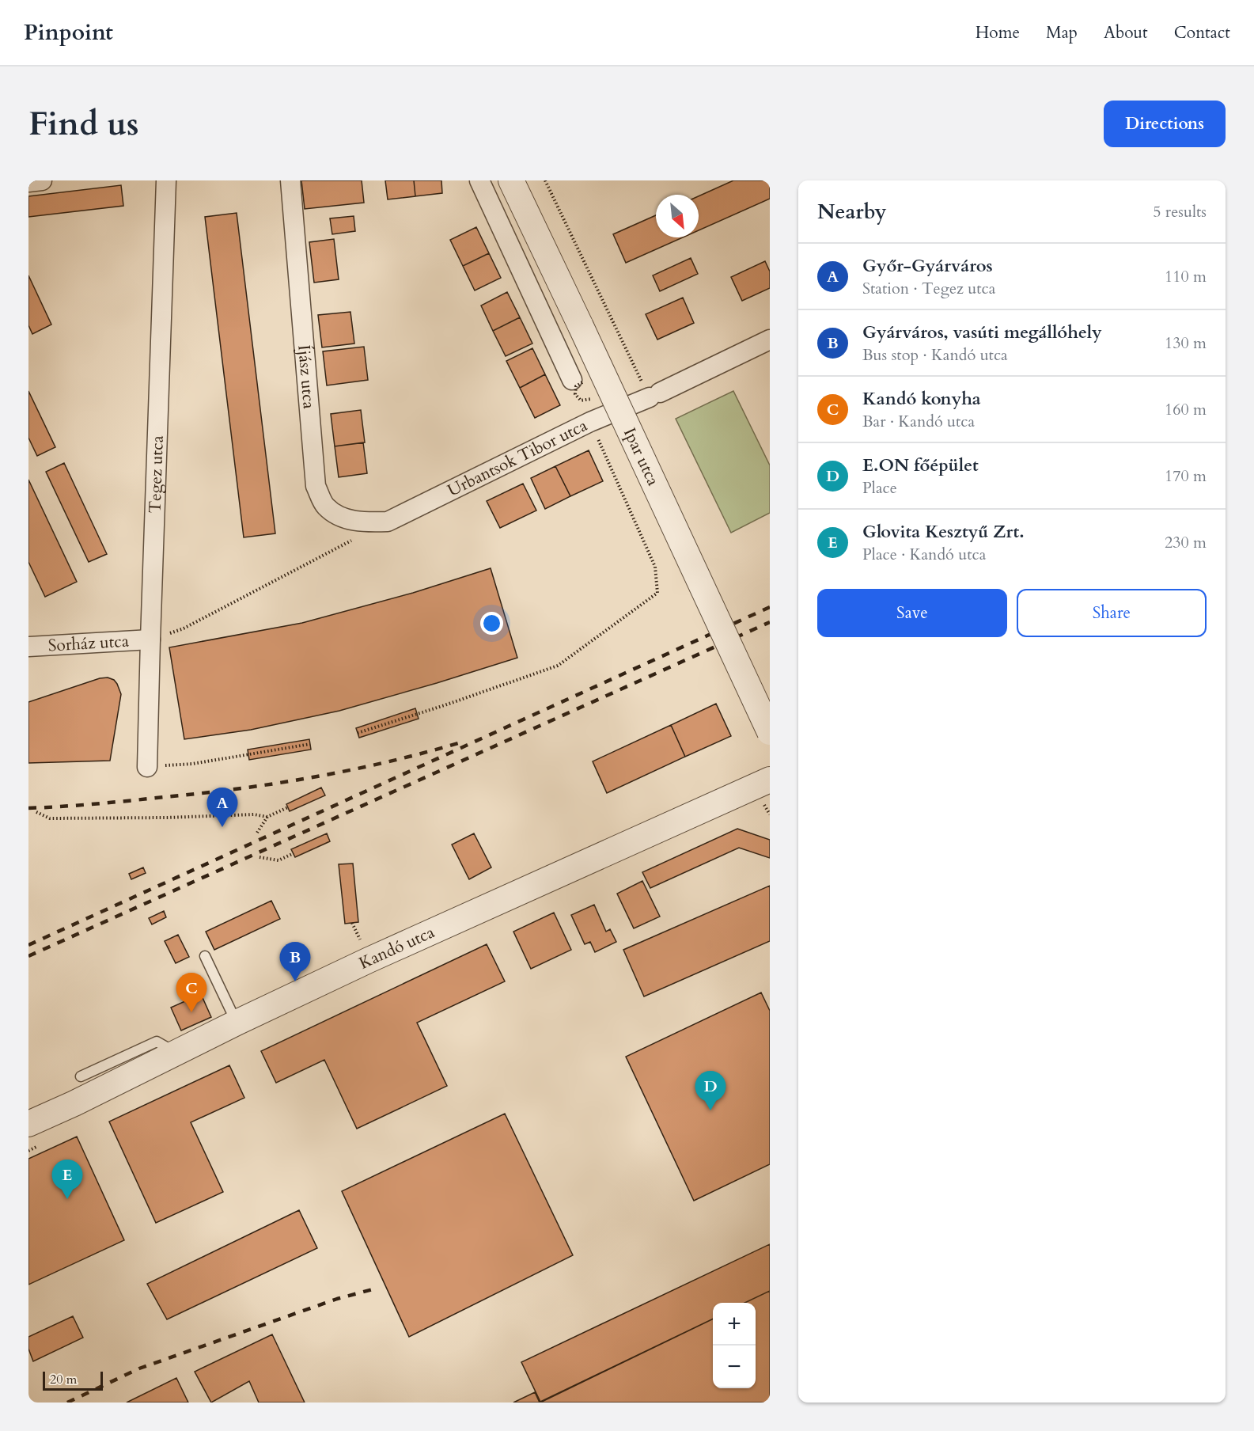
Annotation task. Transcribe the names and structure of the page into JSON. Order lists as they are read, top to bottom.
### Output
{
  "streets": {
    "street": [
      "Íjász utca",
      "Ipar utca",
      "Urbantsok Tibor utca",
      "Tegez utca",
      "Sorház utca",
      "Kandó utca"
    ]
  },
  "crossings": [
    ["Íjász utca", "Urbantsok Tibor utca"],
    ["Tegez utca", "Sorház utca"]
  ],
  "scale_bar": "20 m",
  "north": "bottom right",
  "page": {
    "header": "Pinpoint",
    "nav": [
      "Home",
      "Map",
      "About",
      "Contact"
    ],
    "buttons": [
      "Directions",
      ["Save", "Share"]
    ],
    "title": "Find us",
    "heading": ["Nearby", "5 results"],
    "list": [
      {
        "mark": "A",
        "name": "Győr-Gyárváros",
        "note": "Station · Tegez utca",
        "value": "110 m"
      },
      {
        "mark": "B",
        "name": "Gyárváros, vasúti megállóhely",
        "note": "Bus stop · Kandó utca",
        "value": "130 m"
      },
      {
        "mark": "C",
        "name": "Kandó konyha",
        "note": "Bar · Kandó utca",
        "value": "160 m"
      },
      {
        "mark": "D",
        "name": "E.ON főépület",
        "note": "Place",
        "value": "170 m"
      },
      {
        "mark": "E",
        "name": "Glovita Kesztyű Zrt.",
        "note": "Place · Kandó utca",
        "value": "230 m"
      }
    ],
    "pins": [
      "A",
      "B",
      "C",
      "D",
      "E"
    ],
    "map_buttons": ["+", "−"],
    "scale": "20 m"
  }
}
